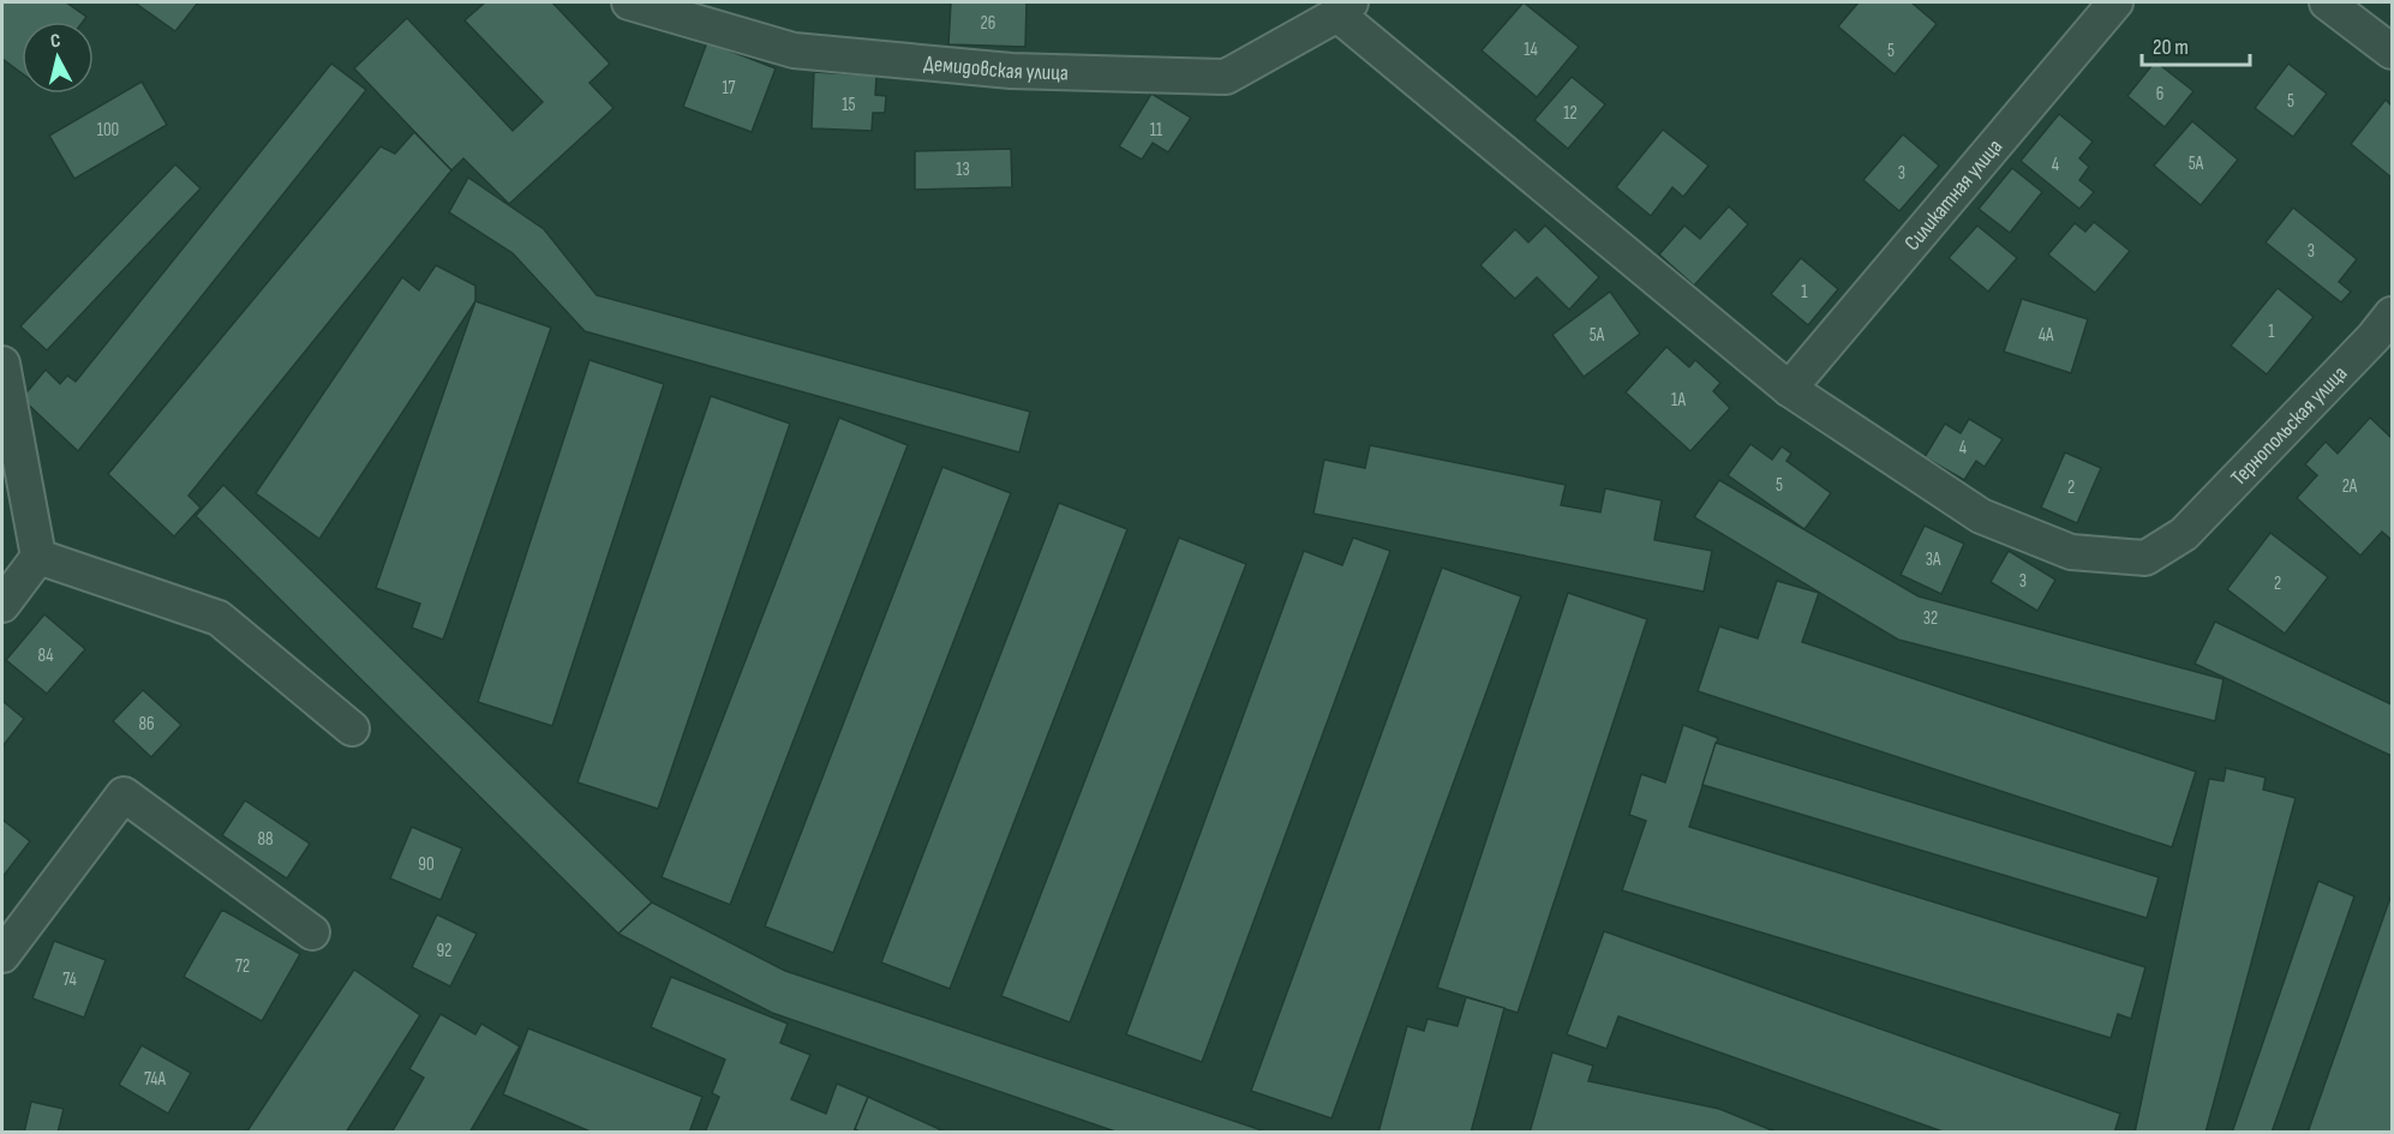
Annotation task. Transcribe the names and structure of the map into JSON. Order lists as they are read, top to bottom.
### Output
{
  "streets": {
    "street": ["Демидовская улица", "Силикатная улица", "Тернопольская улица"]
  },
  "crossings": [
    ["Демидовская улица", "Тернопольская улица"],
    ["Силикатная улица", "Тернопольская улица"]
  ],
  "house_numbers": [
    "26",
    "14",
    "5",
    "17",
    "6",
    "5",
    "15",
    "12",
    "100",
    "11",
    "5А",
    "4",
    "13",
    "3",
    "3",
    "1",
    "1",
    "5А",
    "4А",
    "1А",
    "4",
    "5",
    "2А",
    "2",
    "3А",
    "3",
    "2",
    "32",
    "84",
    "86",
    "88",
    "90",
    "92",
    "72",
    "74",
    "74А"
  ],
  "scale_bar": "20 m",
  "north": "top"
}
